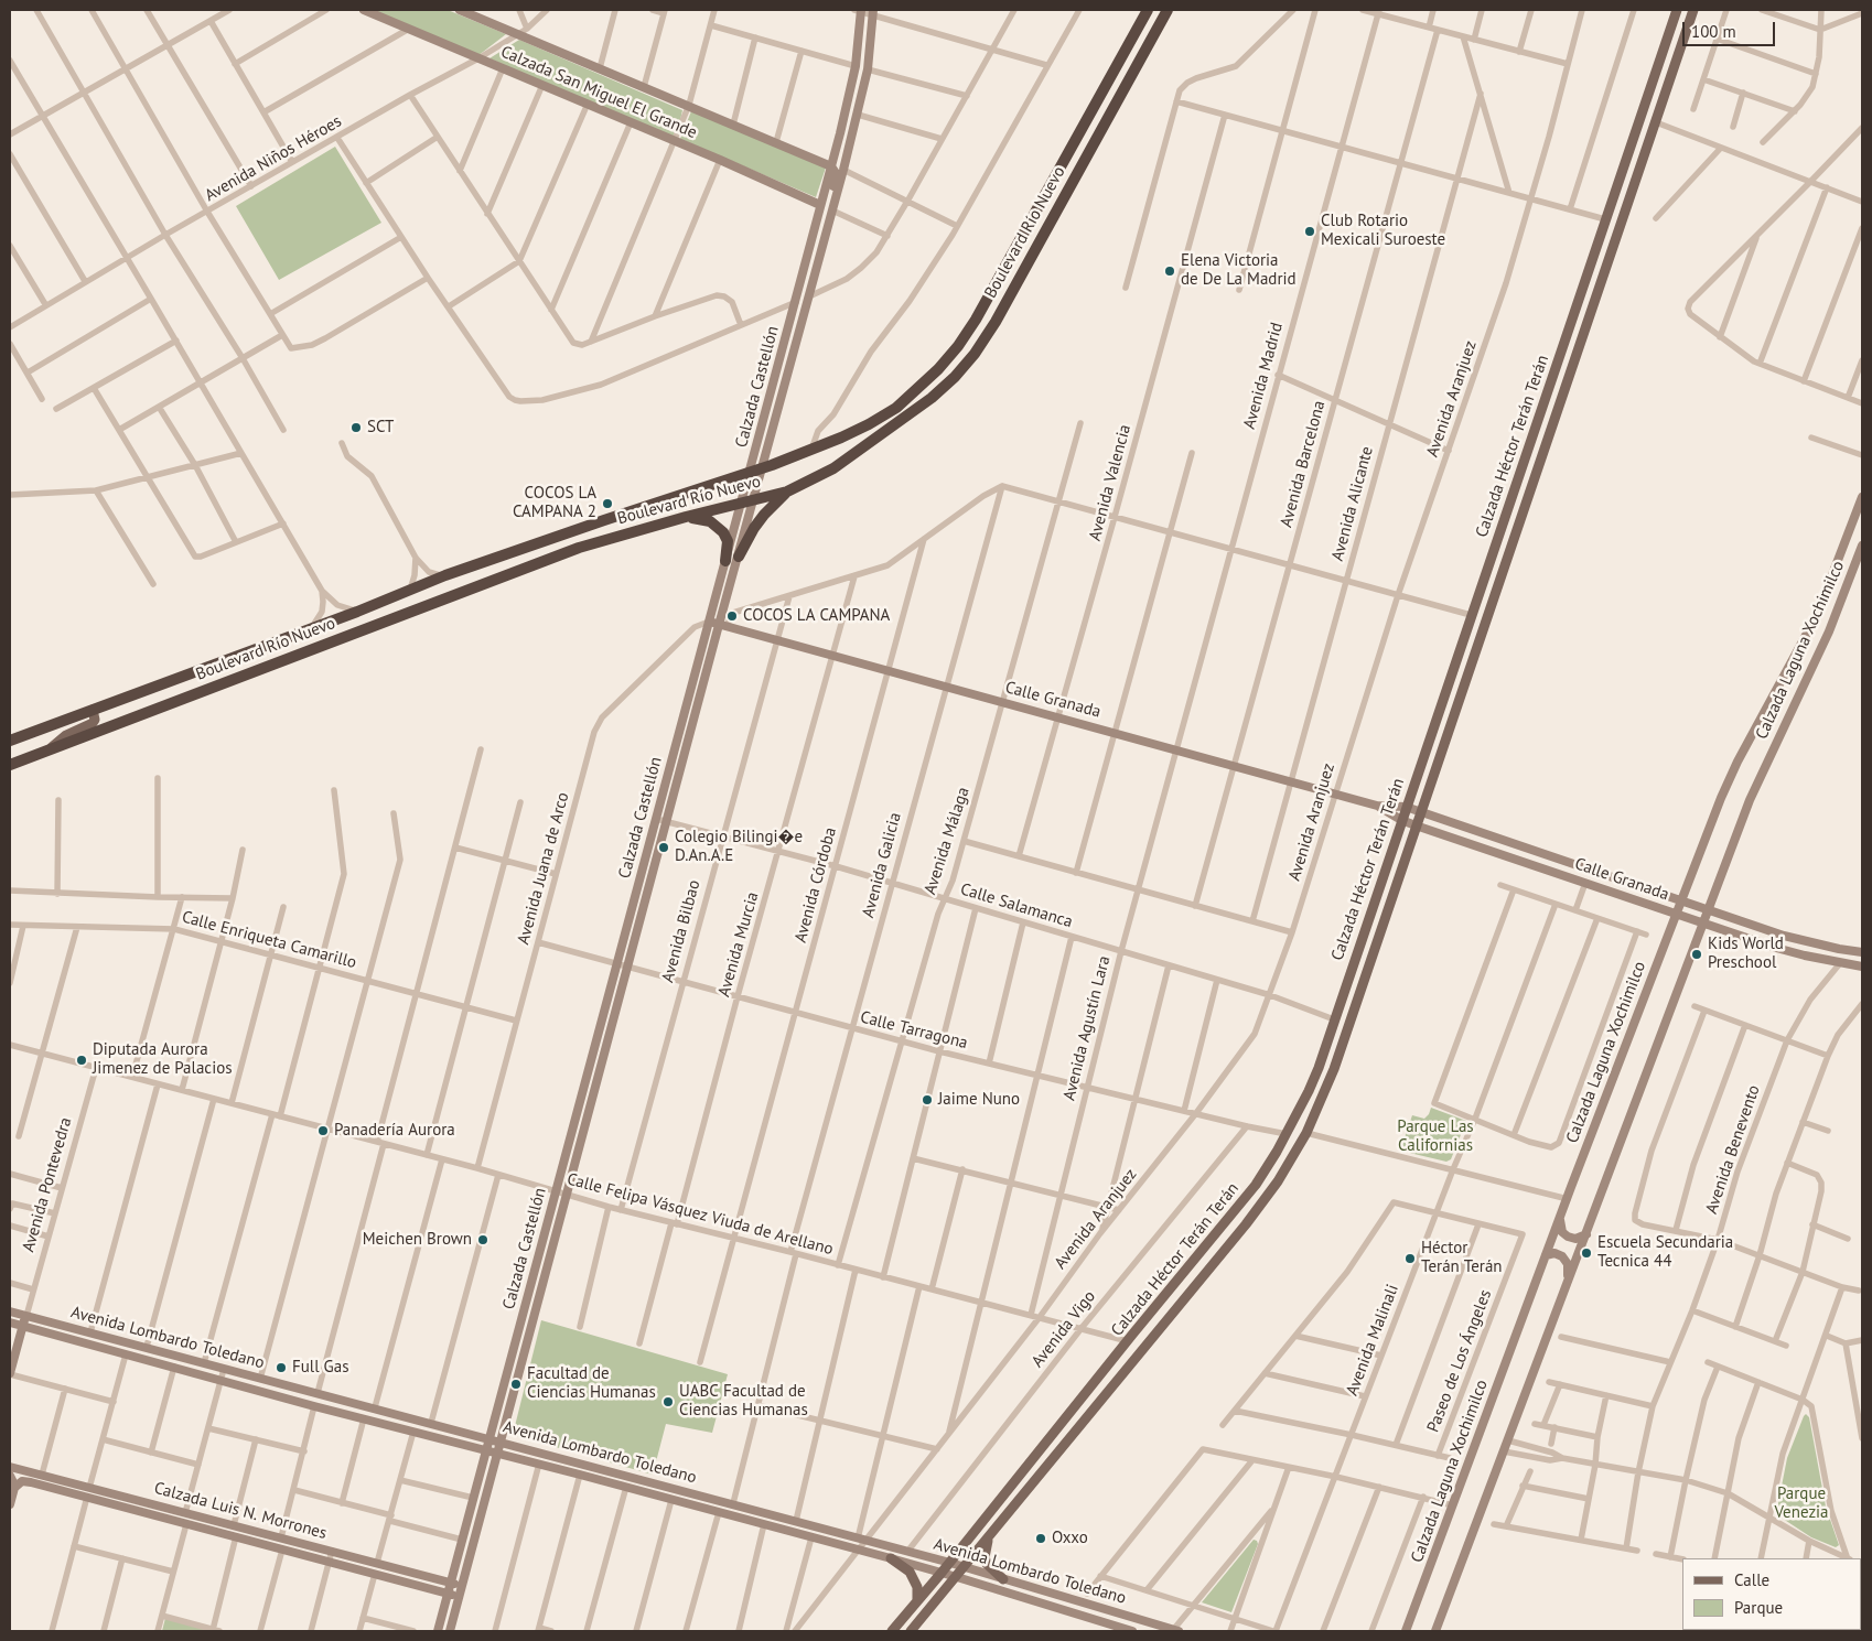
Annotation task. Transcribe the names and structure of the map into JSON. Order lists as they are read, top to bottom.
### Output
{
  "streets": {
    "highway": ["Boulevard Río Nuevo"],
    "main road": [
      "Calzada San Miguel El Grande",
      "Calzada Castellón",
      "Calzada Héctor Terán Terán",
      "Calzada Laguna Xochimilco",
      "Calle Granada",
      "Avenida Pontevedra",
      "Avenida Lombardo Toledano",
      "Calzada Luis N. Morrones"
    ],
    "street": [
      "Avenida Niños Héroes",
      "Avenida Madrid",
      "Avenida Aranjuez",
      "Avenida Barcelona",
      "Avenida Valencia",
      "Avenida Alicante",
      "Avenida Málaga",
      "Avenida Galicia",
      "Avenida Juana de Arco",
      "Avenida Córdoba",
      "Calle Salamanca",
      "Avenida Bilbao",
      "Calle Enriqueta Camarillo",
      "Avenida Murcia",
      "Avenida Agustín Lara",
      "Calle Tarragona",
      "Avenida Benevento",
      "Calle Felipa Vásquez Viuda de Arellano",
      "Avenida Vigo",
      "Avenida Malinali",
      "Paseo de Los Ángeles"
    ]
  },
  "crossings": [
    ["Calzada San Miguel El Grande", "Avenida Niños Héroes"],
    ["Calzada San Miguel El Grande", "Calzada Castellón"],
    ["Boulevard Río Nuevo", "Calzada Castellón"],
    ["Avenida Madrid", "Calle Granada"],
    ["Avenida Madrid", "Avenida Agustín Lara"],
    ["Calzada Castellón", "Calle Granada"],
    ["Calzada Castellón", "Avenida Juana de Arco"],
    ["Calzada Castellón", "Calle Salamanca"],
    ["Calzada Castellón", "Calle Tarragona"],
    ["Calzada Castellón", "Calle Felipa Vásquez Viuda de Arellano"],
    ["Calzada Castellón", "Avenida Lombardo Toledano"],
    ["Calzada Castellón", "Calzada Luis N. Morrones"],
    ["Avenida Aranjuez", "Calle Granada"],
    ["Avenida Aranjuez", "Calle Salamanca"],
    ["Avenida Aranjuez", "Calle Tarragona"],
    ["Avenida Aranjuez", "Calle Felipa Vásquez Viuda de Arellano"],
    ["Avenida Aranjuez", "Avenida Lombardo Toledano"],
    ["Calzada Héctor Terán Terán", "Calle Granada"],
    ["Calzada Héctor Terán Terán", "Calle Salamanca"],
    ["Calzada Héctor Terán Terán", "Calle Tarragona"],
    ["Calzada Héctor Terán Terán", "Calle Felipa Vásquez Viuda de Arellano"],
    ["Calzada Héctor Terán Terán", "Avenida Lombardo Toledano"],
    ["Avenida Barcelona", "Calle Granada"],
    ["Avenida Valencia", "Calle Granada"],
    ["Avenida Alicante", "Calle Granada"],
    ["Calzada Laguna Xochimilco", "Calle Granada"],
    ["Calle Granada", "Avenida Málaga"],
    ["Calle Granada", "Avenida Galicia"],
    ["Calle Granada", "Avenida Juana de Arco"],
    ["Calle Granada", "Avenida Córdoba"],
    ["Calle Granada", "Avenida Bilbao"],
    ["Calle Granada", "Avenida Murcia"],
    ["Calle Granada", "Avenida Agustín Lara"],
    ["Calle Granada", "Avenida Benevento"],
    ["Avenida Málaga", "Calle Salamanca"],
    ["Avenida Málaga", "Calle Tarragona"],
    ["Avenida Málaga", "Calle Felipa Vásquez Viuda de Arellano"],
    ["Avenida Galicia", "Calle Salamanca"],
    ["Avenida Galicia", "Calle Tarragona"],
    ["Avenida Galicia", "Calle Felipa Vásquez Viuda de Arellano"],
    ["Avenida Galicia", "Avenida Lombardo Toledano"],
    ["Avenida Juana de Arco", "Calle Enriqueta Camarillo"],
    ["Avenida Juana de Arco", "Calle Tarragona"],
    ["Avenida Juana de Arco", "Calle Felipa Vásquez Viuda de Arellano"],
    ["Avenida Córdoba", "Calle Salamanca"],
    ["Avenida Córdoba", "Calle Tarragona"],
    ["Avenida Córdoba", "Calle Felipa Vásquez Viuda de Arellano"],
    ["Calle Salamanca", "Avenida Bilbao"],
    ["Calle Salamanca", "Avenida Murcia"],
    ["Calle Salamanca", "Avenida Agustín Lara"],
    ["Avenida Bilbao", "Calle Tarragona"],
    ["Avenida Bilbao", "Calle Felipa Vásquez Viuda de Arellano"],
    ["Avenida Murcia", "Calle Tarragona"],
    ["Avenida Murcia", "Calle Felipa Vásquez Viuda de Arellano"],
    ["Avenida Agustín Lara", "Calle Tarragona"],
    ["Avenida Agustín Lara", "Calle Felipa Vásquez Viuda de Arellano"],
    ["Calle Tarragona", "Avenida Vigo"],
    ["Avenida Pontevedra", "Calle Felipa Vásquez Viuda de Arellano"],
    ["Avenida Pontevedra", "Avenida Lombardo Toledano"],
    ["Calle Felipa Vásquez Viuda de Arellano", "Avenida Vigo"],
    ["Avenida Vigo", "Avenida Lombardo Toledano"],
    ["Avenida Malinali", "Paseo de Los Ángeles"]
  ],
  "parks": ["Parque Las Californias", "Parque Venezia"],
  "places": [
    "Club Rotario Mexicali Suroeste",
    "Elena Victoria de De La Madrid",
    "SCT",
    "COCOS LA CAMPANA 2",
    "COCOS LA CAMPANA",
    "Colegio Bilingi�e D.An.A.E",
    "Kids World Preschool",
    "Diputada Aurora Jimenez de Palacios",
    "Jaime Nuno",
    "Panadería Aurora",
    "Meichen Brown",
    "Escuela Secundaria Tecnica 44",
    "Héctor Terán Terán",
    "Full Gas",
    "Facultad de Ciencias Humanas",
    "UABC Facultad de Ciencias Humanas",
    "Oxxo"
  ],
  "legend": ["Calle", "Parque"],
  "scale_bar": "100 m"
}
